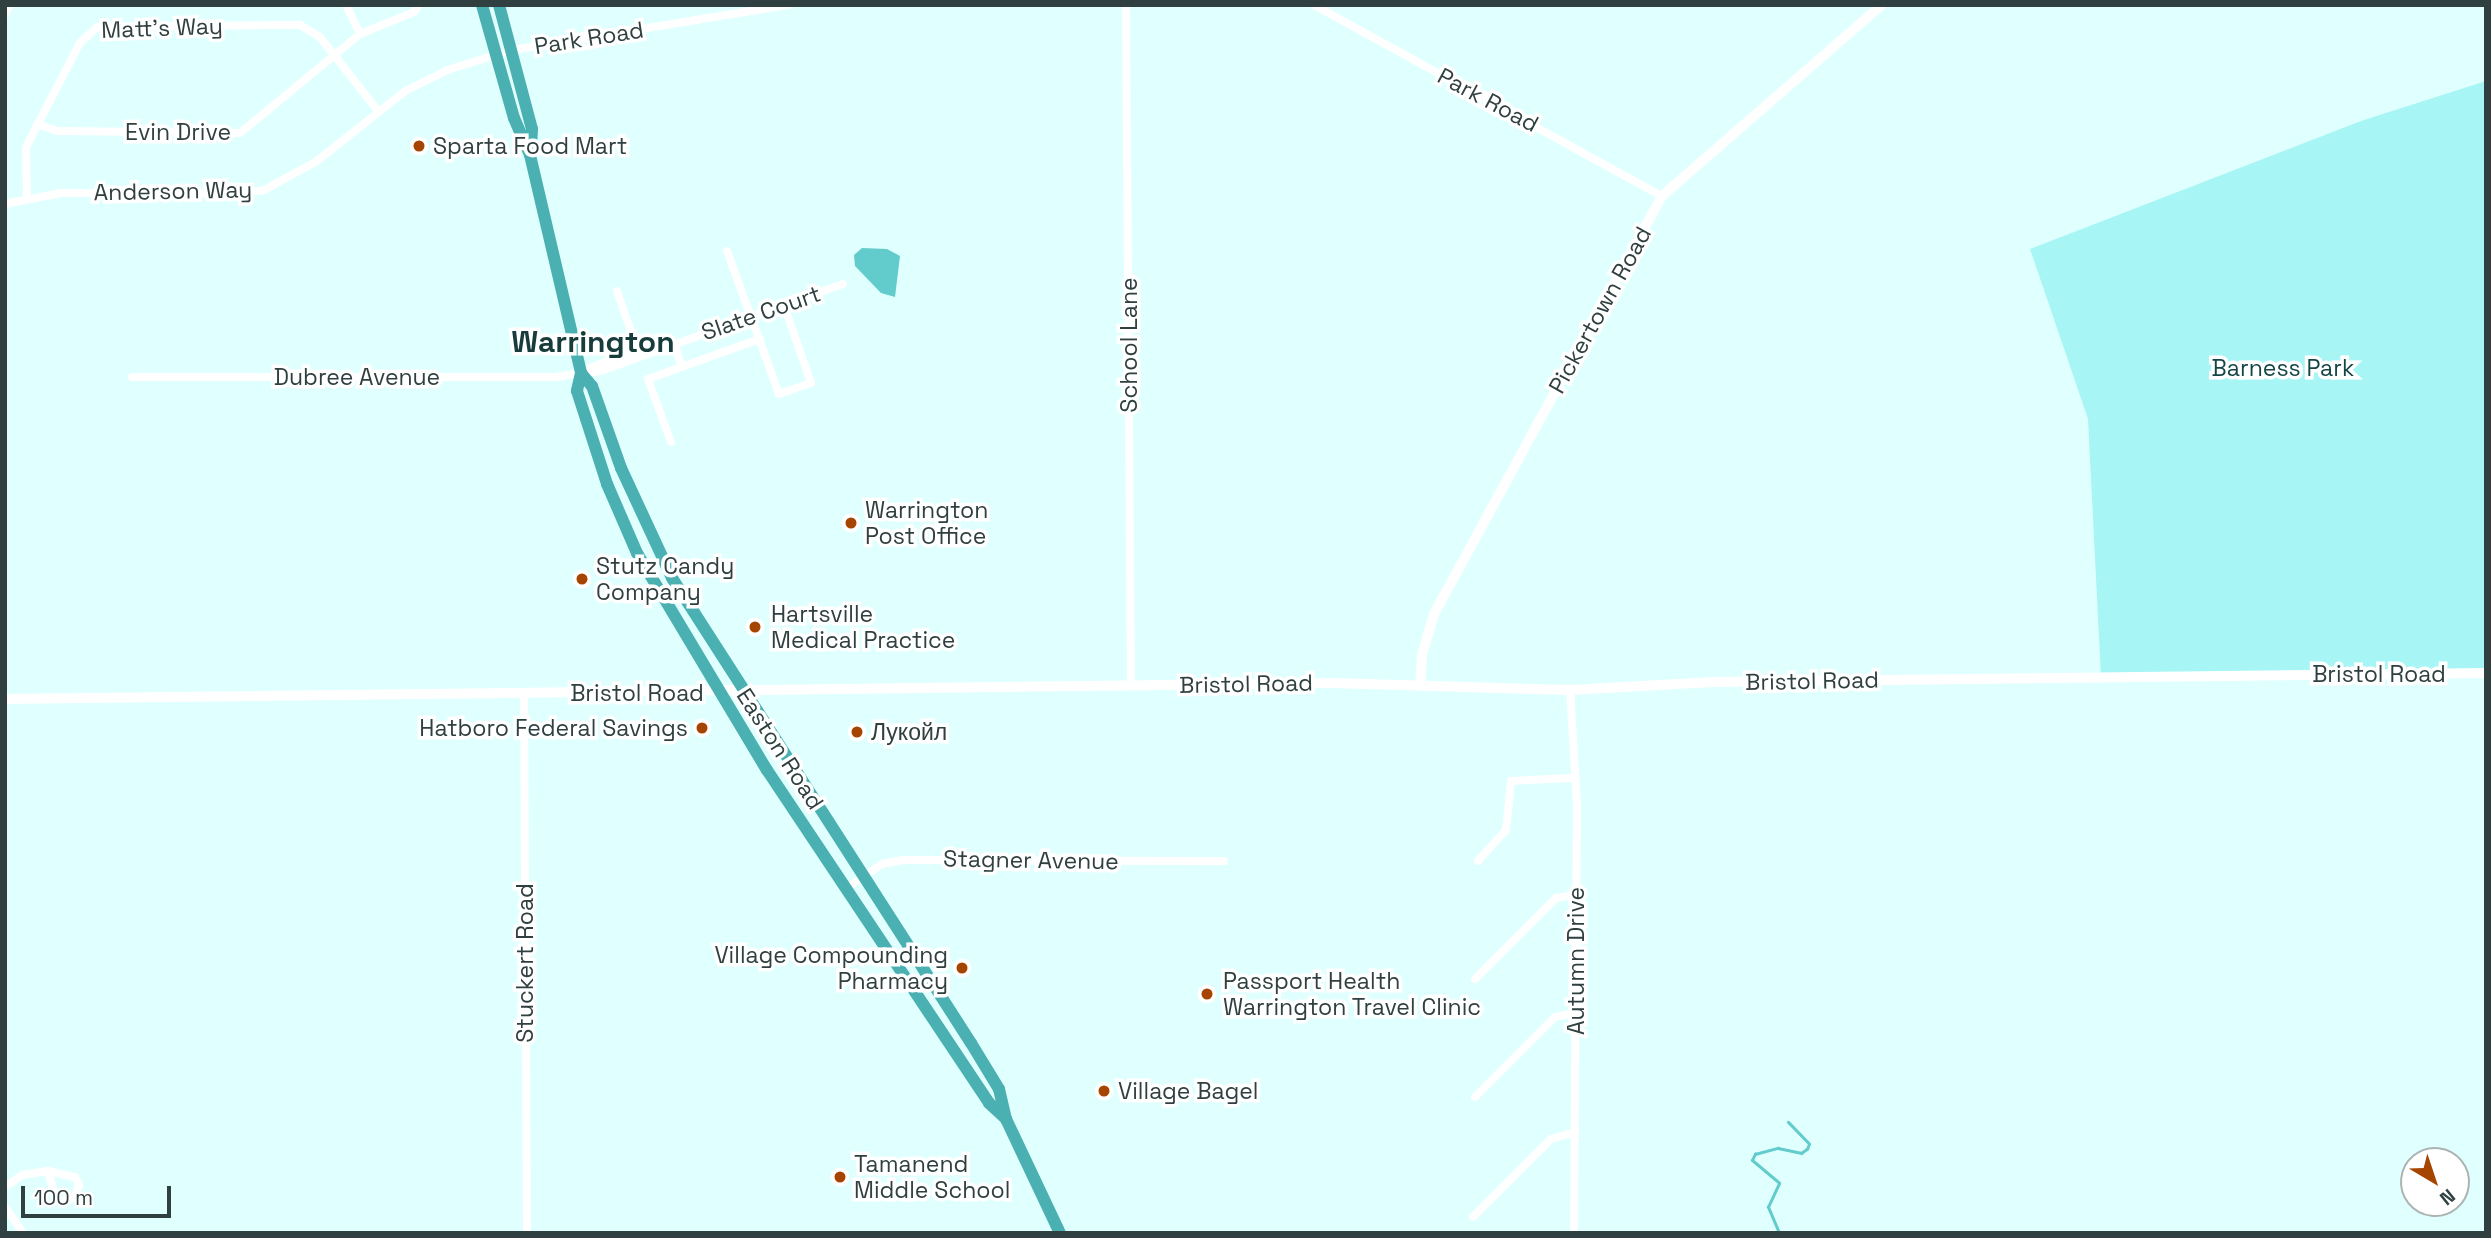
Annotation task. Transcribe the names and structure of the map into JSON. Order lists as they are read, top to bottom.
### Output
{
  "streets": {
    "highway": ["Easton Road"],
    "main road": ["Bristol Road"],
    "street": [
      "Matt's Way",
      "Park Road",
      "Evin Drive",
      "Anderson Way",
      "Pickertown Road",
      "Slate Court",
      "School Lane",
      "Dubree Avenue",
      "Stagner Avenue",
      "Autumn Drive",
      "Stuckert Road"
    ]
  },
  "crossings": [
    ["Matt's Way", "Evin Drive"],
    ["Matt's Way", "Anderson Way"],
    ["Park Road", "Anderson Way"],
    ["Park Road", "Pickertown Road"],
    ["Park Road", "Easton Road"],
    ["Anderson Way", "Easton Road"],
    ["Pickertown Road", "Bristol Road"],
    ["Slate Court", "Dubree Avenue"],
    ["Slate Court", "Easton Road"],
    ["School Lane", "Bristol Road"],
    ["Dubree Avenue", "Easton Road"],
    ["Bristol Road", "Easton Road"],
    ["Bristol Road", "Autumn Drive"],
    ["Bristol Road", "Stuckert Road"],
    ["Easton Road", "Stagner Avenue"]
  ],
  "districts": ["Warrington"],
  "parks": ["Barness Park"],
  "places": [
    "Sparta Food Mart",
    "Warrington Post Office",
    "Stutz Candy Company",
    "Hartsville Medical Practice",
    "Hatboro Federal Savings",
    "Лукойл",
    "Village Compounding Pharmacy",
    "Passport Health Warrington Travel Clinic",
    "Village Bagel",
    "Tamanend Middle School"
  ],
  "scale_bar": "100 m",
  "north": "bottom right"
}
